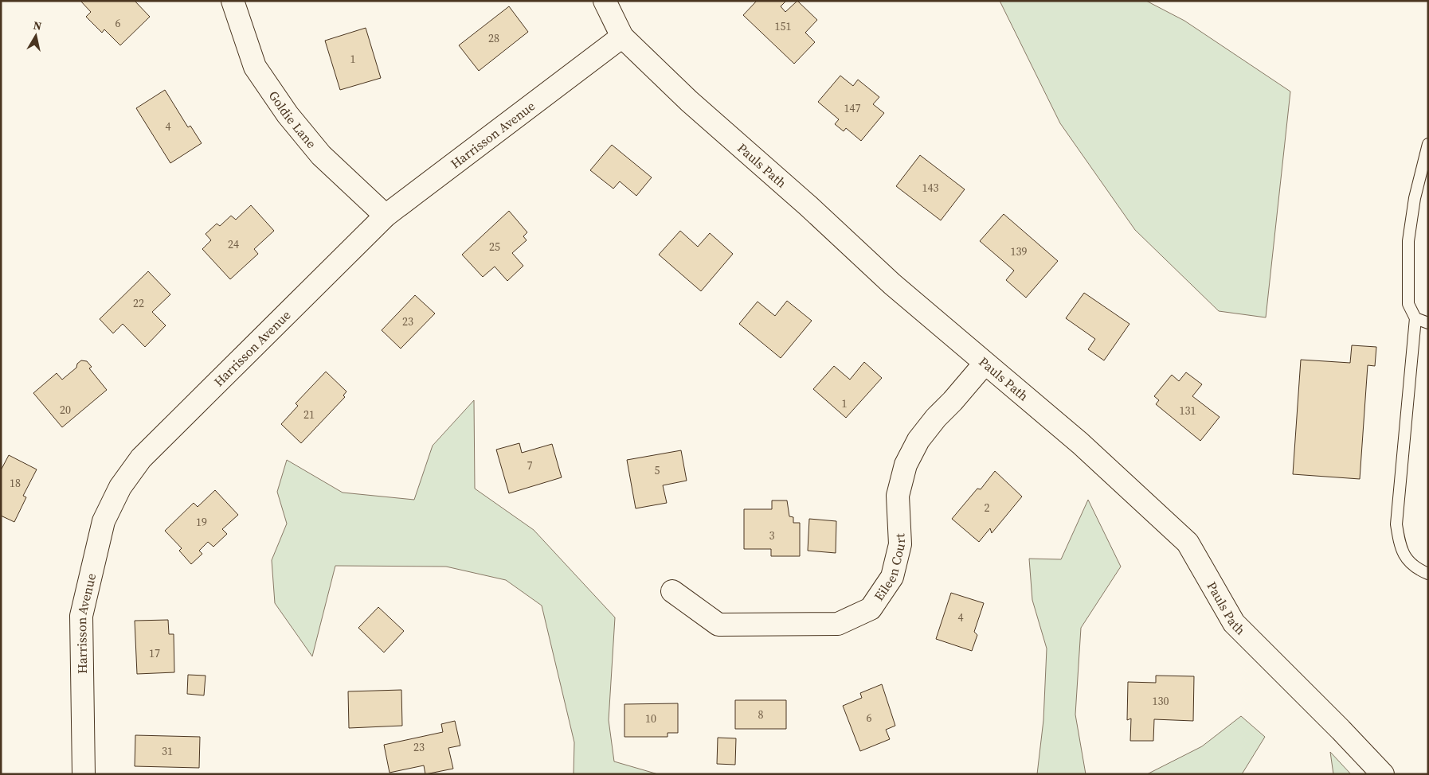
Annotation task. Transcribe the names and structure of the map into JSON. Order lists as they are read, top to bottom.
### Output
{
  "streets": {
    "street": [
      "Goldie Lane",
      "Harrisson Avenue",
      "Pauls Path",
      "Eileen Court"
    ]
  },
  "crossings": [
    ["Goldie Lane", "Harrisson Avenue"],
    ["Harrisson Avenue", "Pauls Path"],
    ["Pauls Path", "Eileen Court"]
  ],
  "house_numbers": [
    "6",
    "151",
    "28",
    "1",
    "147",
    "4",
    "143",
    "24",
    "25",
    "139",
    "22",
    "23",
    "1",
    "20",
    "131",
    "21",
    "7",
    "5",
    "18",
    "2",
    "19",
    "3",
    "4",
    "17",
    "130",
    "8",
    "6",
    "10",
    "23",
    "31"
  ],
  "north": "top"
}
